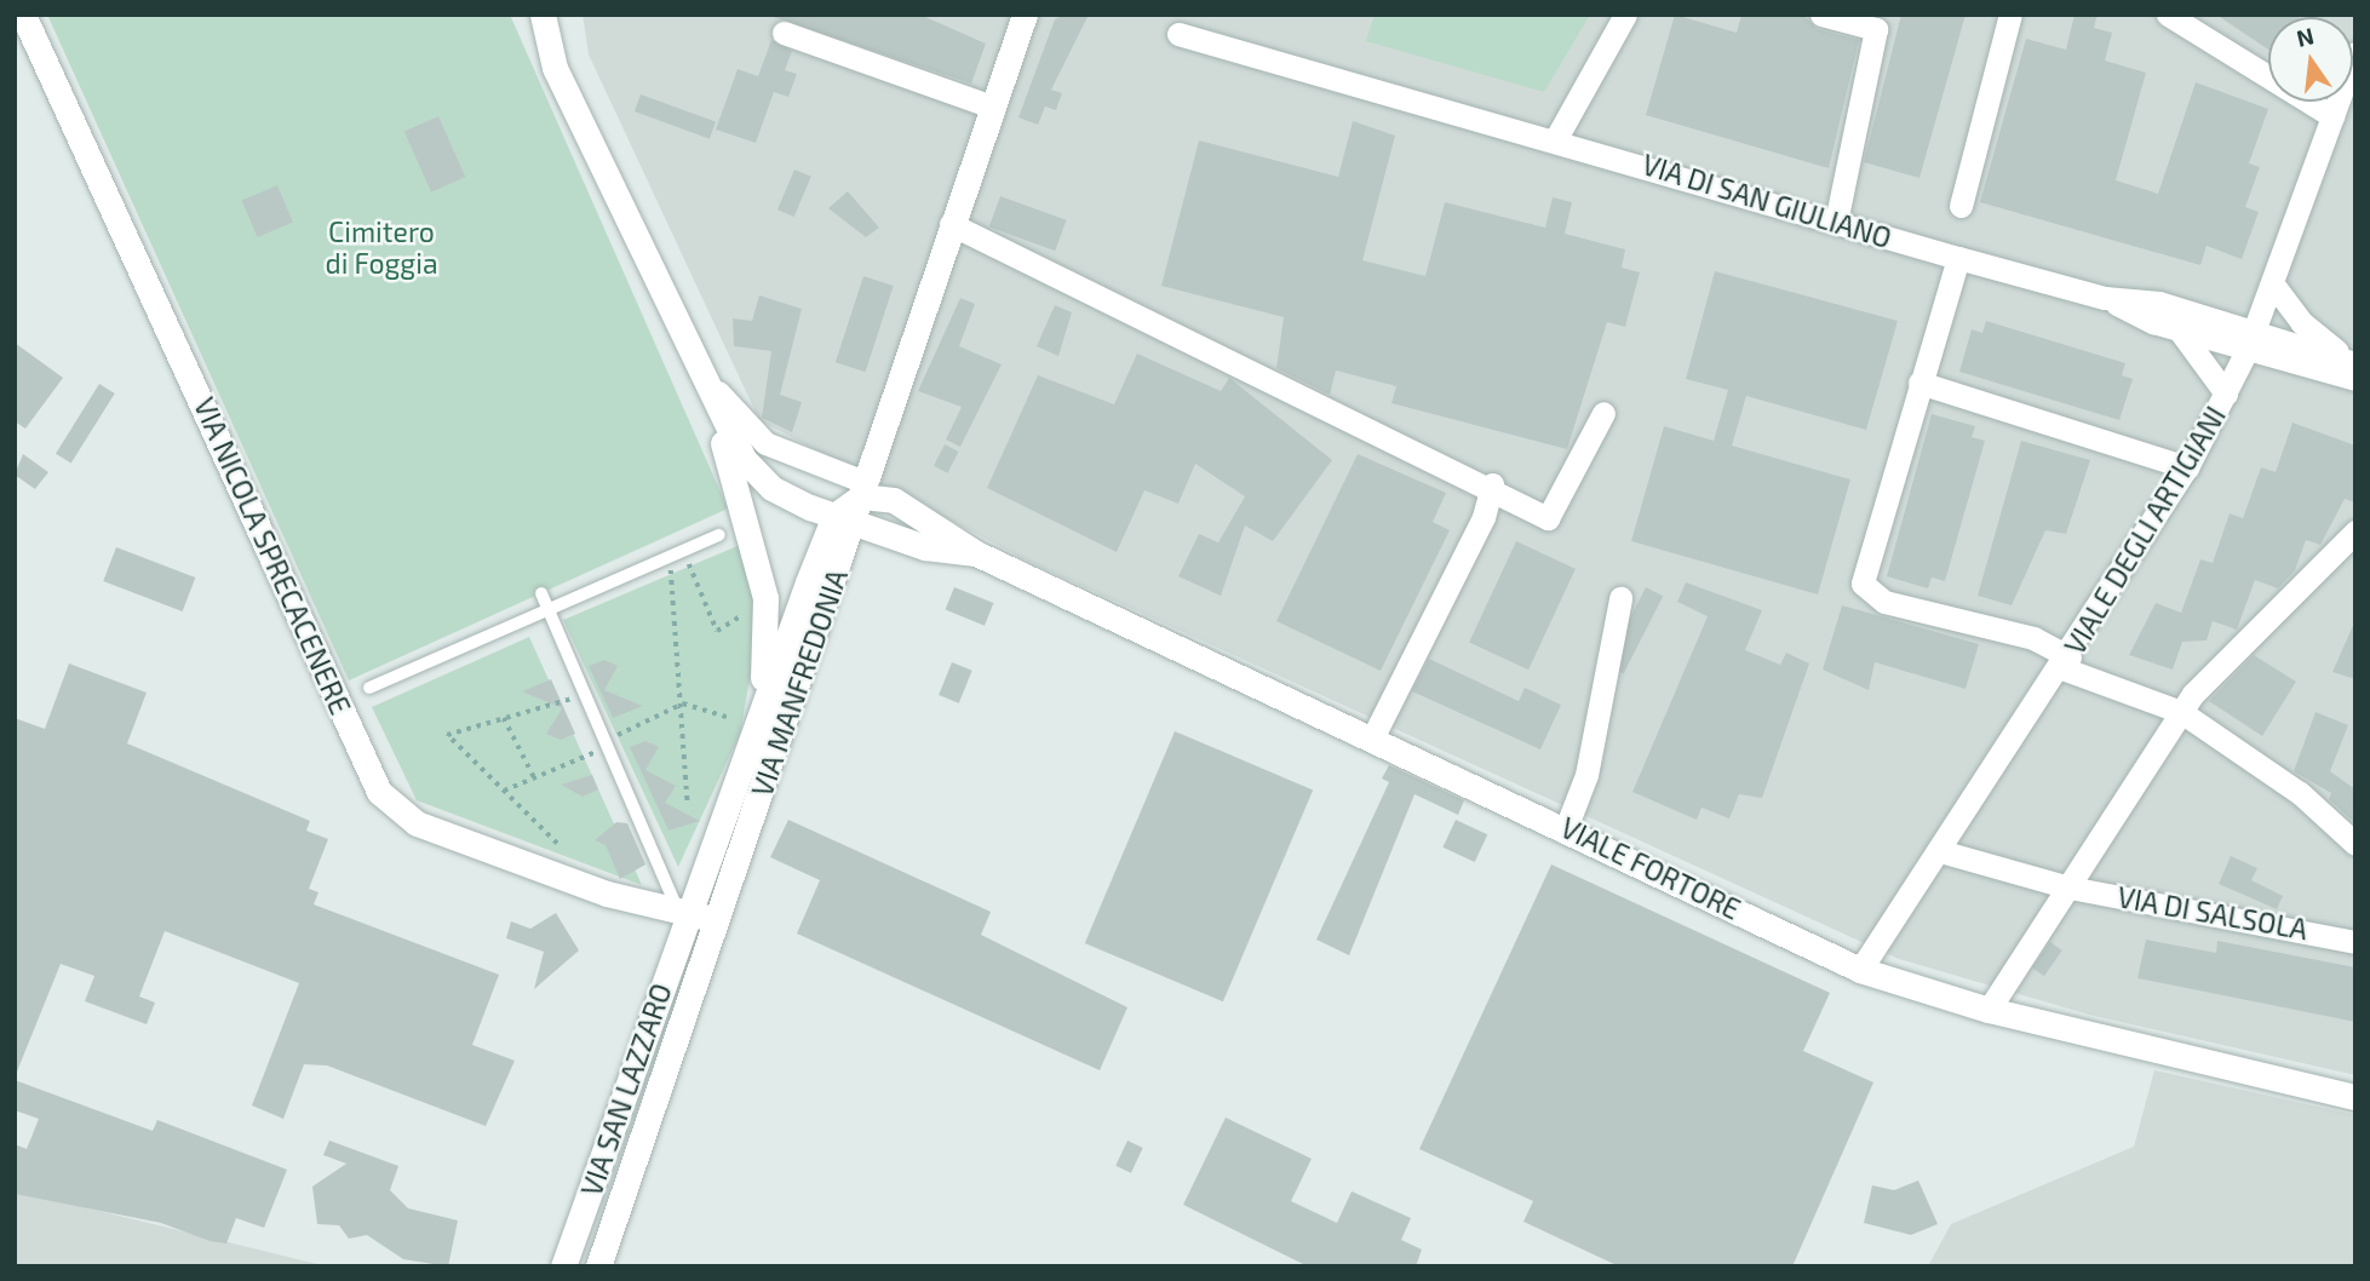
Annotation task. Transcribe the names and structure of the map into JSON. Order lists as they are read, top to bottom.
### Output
{
  "streets": {
    "main road": [
      "VIA NICOLA SPRECACENERE",
      "VIA MANFREDONIA",
      "VIALE FORTORE",
      "VIA SAN LAZZARO"
    ],
    "street": ["VIA DI SAN GIULIANO", "VIALE DEGLI ARTIGIANI", "VIA DI SALSOLA"]
  },
  "crossings": [
    ["VIA DI SAN GIULIANO", "VIALE DEGLI ARTIGIANI"],
    ["VIALE DEGLI ARTIGIANI", "VIALE FORTORE"],
    ["VIA NICOLA SPRECACENERE", "VIA MANFREDONIA"],
    ["VIA NICOLA SPRECACENERE", "VIA SAN LAZZARO"],
    ["VIA MANFREDONIA", "VIALE FORTORE"],
    ["VIA MANFREDONIA", "VIA SAN LAZZARO"],
    ["VIALE FORTORE", "VIA DI SALSOLA"]
  ],
  "parks": ["Cimitero di Foggia"],
  "north": "top"
}
